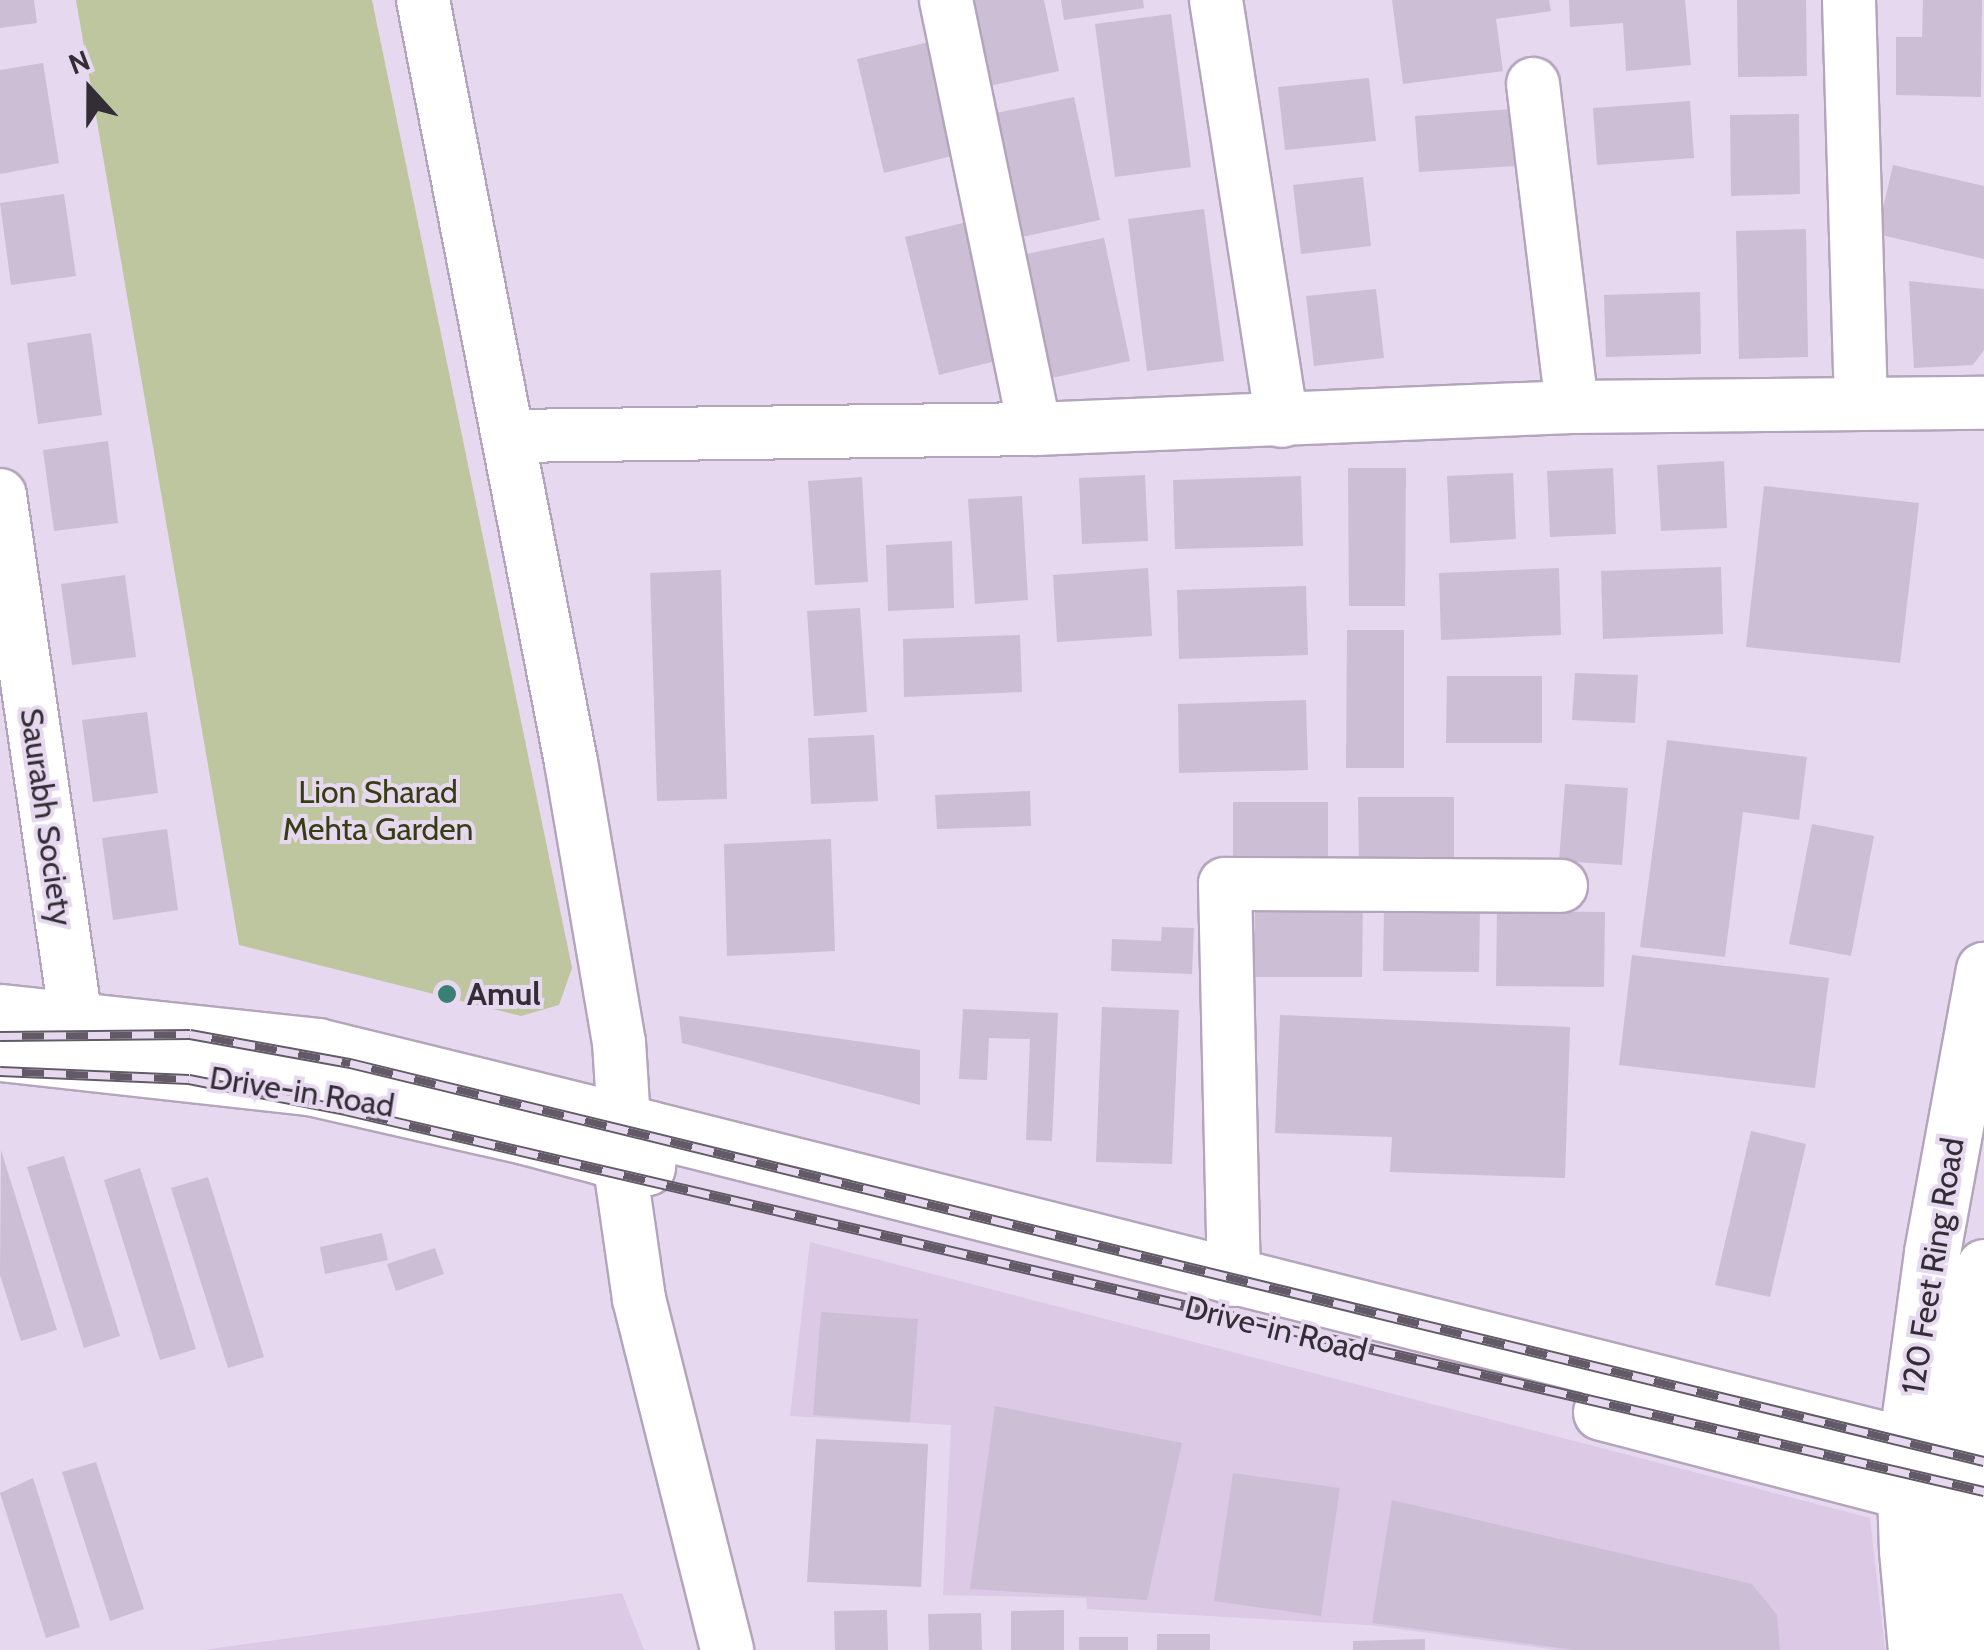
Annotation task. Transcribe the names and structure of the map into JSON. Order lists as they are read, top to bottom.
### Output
{
  "streets": {
    "main road": ["Drive-in Road", "120 Feet Ring Road"],
    "street": ["Saurabh Society"]
  },
  "crossings": [
    ["Drive-in Road", "120 Feet Ring Road"]
  ],
  "parks": ["Lion Sharad Mehta Garden"],
  "places": ["Amul"],
  "north": "top"
}
